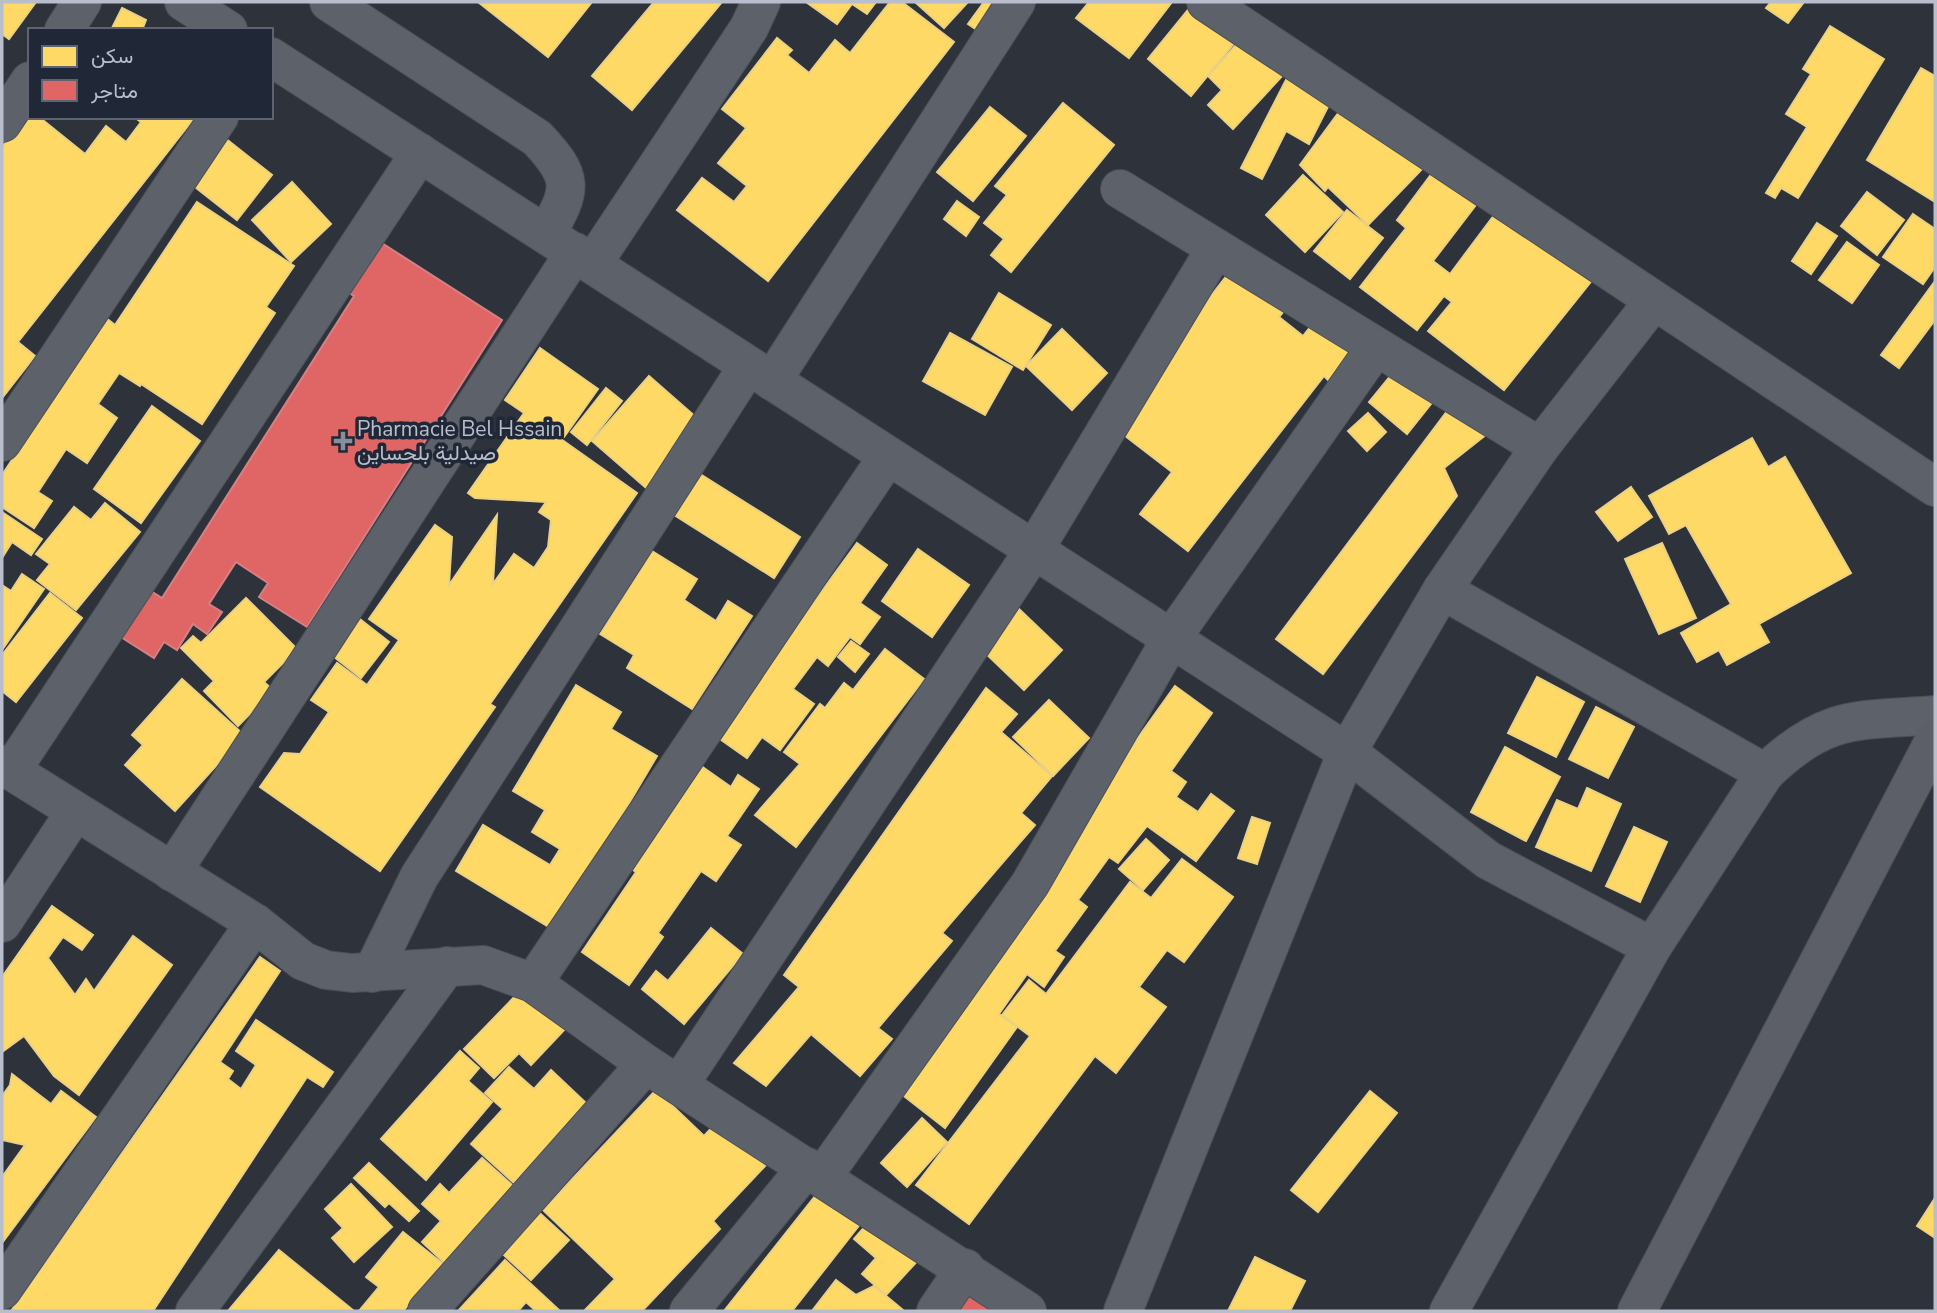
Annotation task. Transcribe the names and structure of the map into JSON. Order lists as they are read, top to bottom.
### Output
{
  "places": {
    "health": ["Pharmacie Bel Hssain صيدلية بلحساين"]
  },
  "legend": ["سكن", "متاجر"]
}
